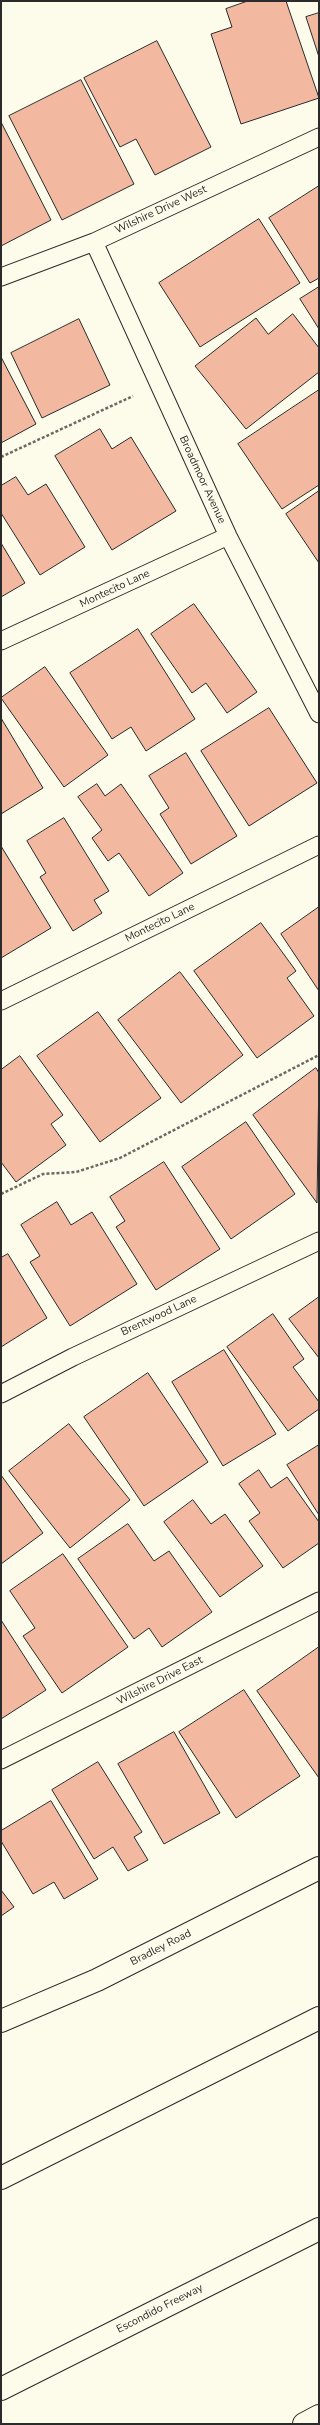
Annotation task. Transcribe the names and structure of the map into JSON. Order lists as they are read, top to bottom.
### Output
{
  "streets": {
    "main road": ["Bradley Road", "Escondido Freeway"],
    "lane": [
      "Wilshire Drive West",
      "Broadmoor Avenue",
      "Montecito Lane",
      "Brentwood Lane",
      "Wilshire Drive East"
    ]
  },
  "crossings": [
    ["Wilshire Drive West", "Broadmoor Avenue"],
    ["Broadmoor Avenue", "Montecito Lane"]
  ]
}
